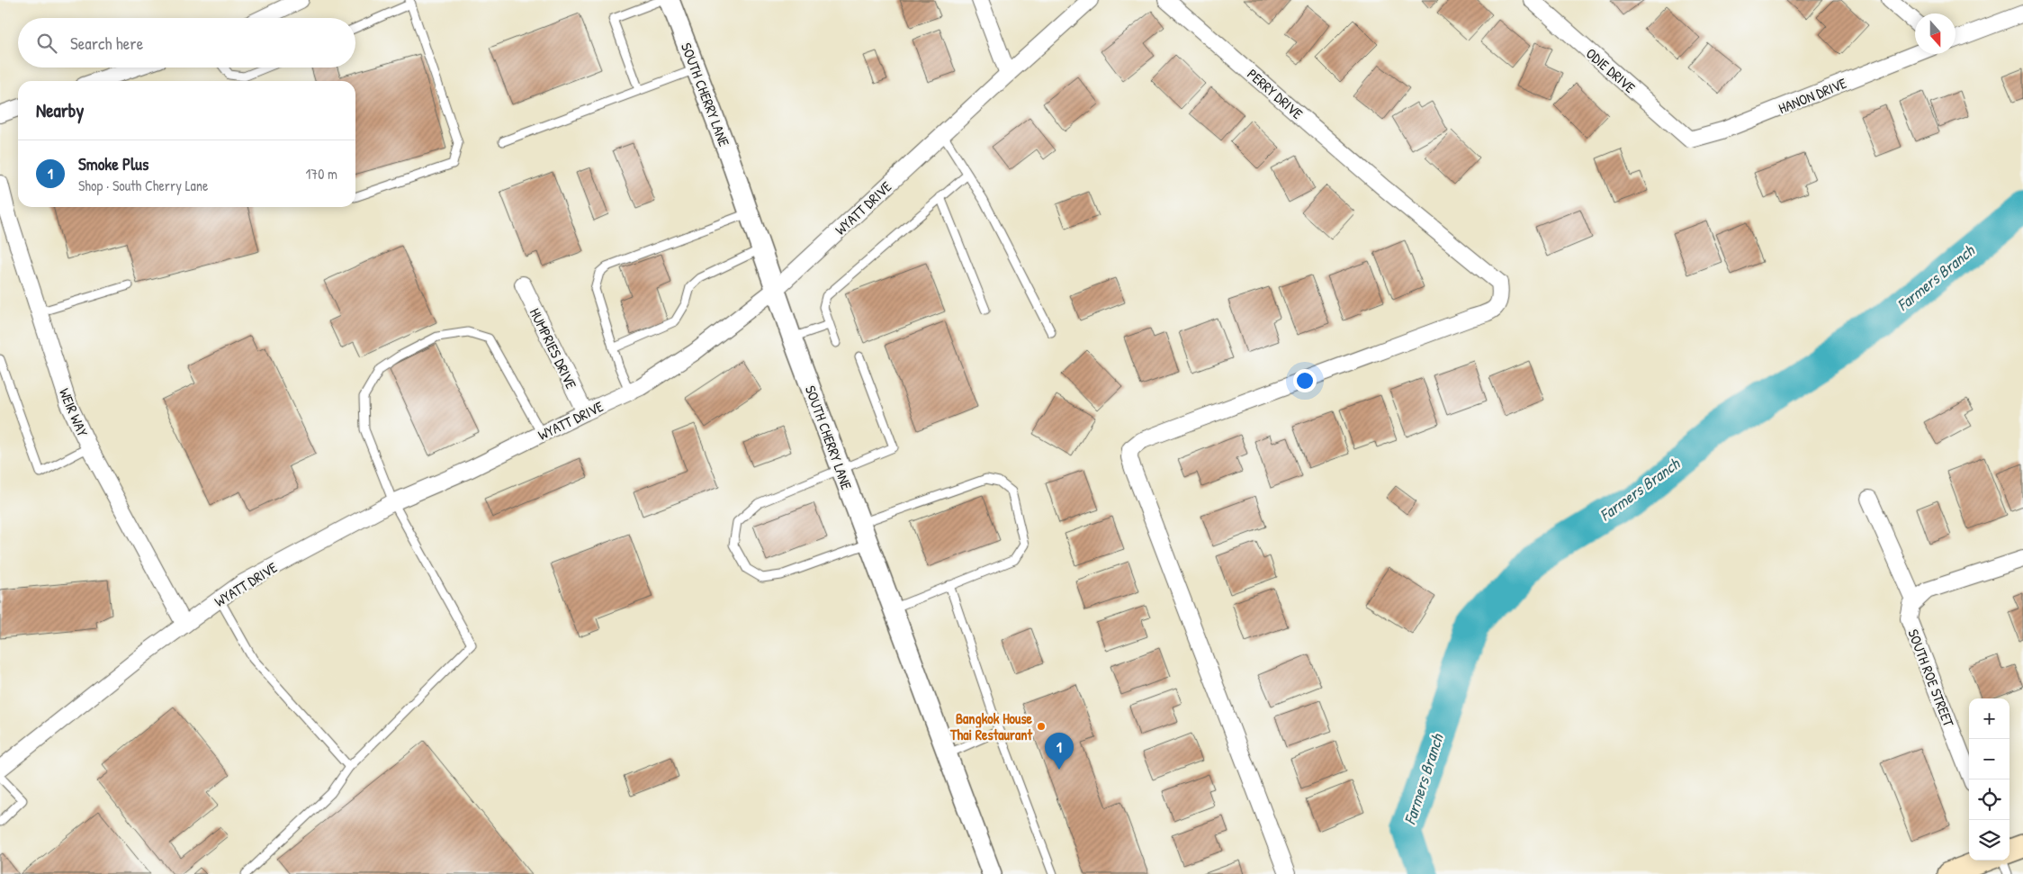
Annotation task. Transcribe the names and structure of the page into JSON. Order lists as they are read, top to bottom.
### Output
{
  "streets": {
    "street": [
      "ODIE DRIVE",
      "PERRY DRIVE",
      "SOUTH CHERRY LANE",
      "HANON DRIVE",
      "WYATT DRIVE",
      "HUMPRIES DRIVE",
      "WEIR WAY",
      "SOUTH ROE STREET"
    ]
  },
  "crossings": [
    ["ODIE DRIVE", "HANON DRIVE"],
    ["SOUTH CHERRY LANE", "WYATT DRIVE"],
    ["WYATT DRIVE", "HUMPRIES DRIVE"],
    ["WYATT DRIVE", "WEIR WAY"]
  ],
  "water": ["Farmers Branch"],
  "places": ["Bangkok House Thai Restaurant"],
  "north": "bottom",
  "page": {
    "search": "Search here",
    "heading": "Nearby",
    "list": [
      {
        "mark": "1",
        "name": "Smoke Plus",
        "note": "Shop · South Cherry Lane",
        "value": "170 m"
      }
    ],
    "map_buttons": ["+", "−"],
    "pins": "1"
  }
}
